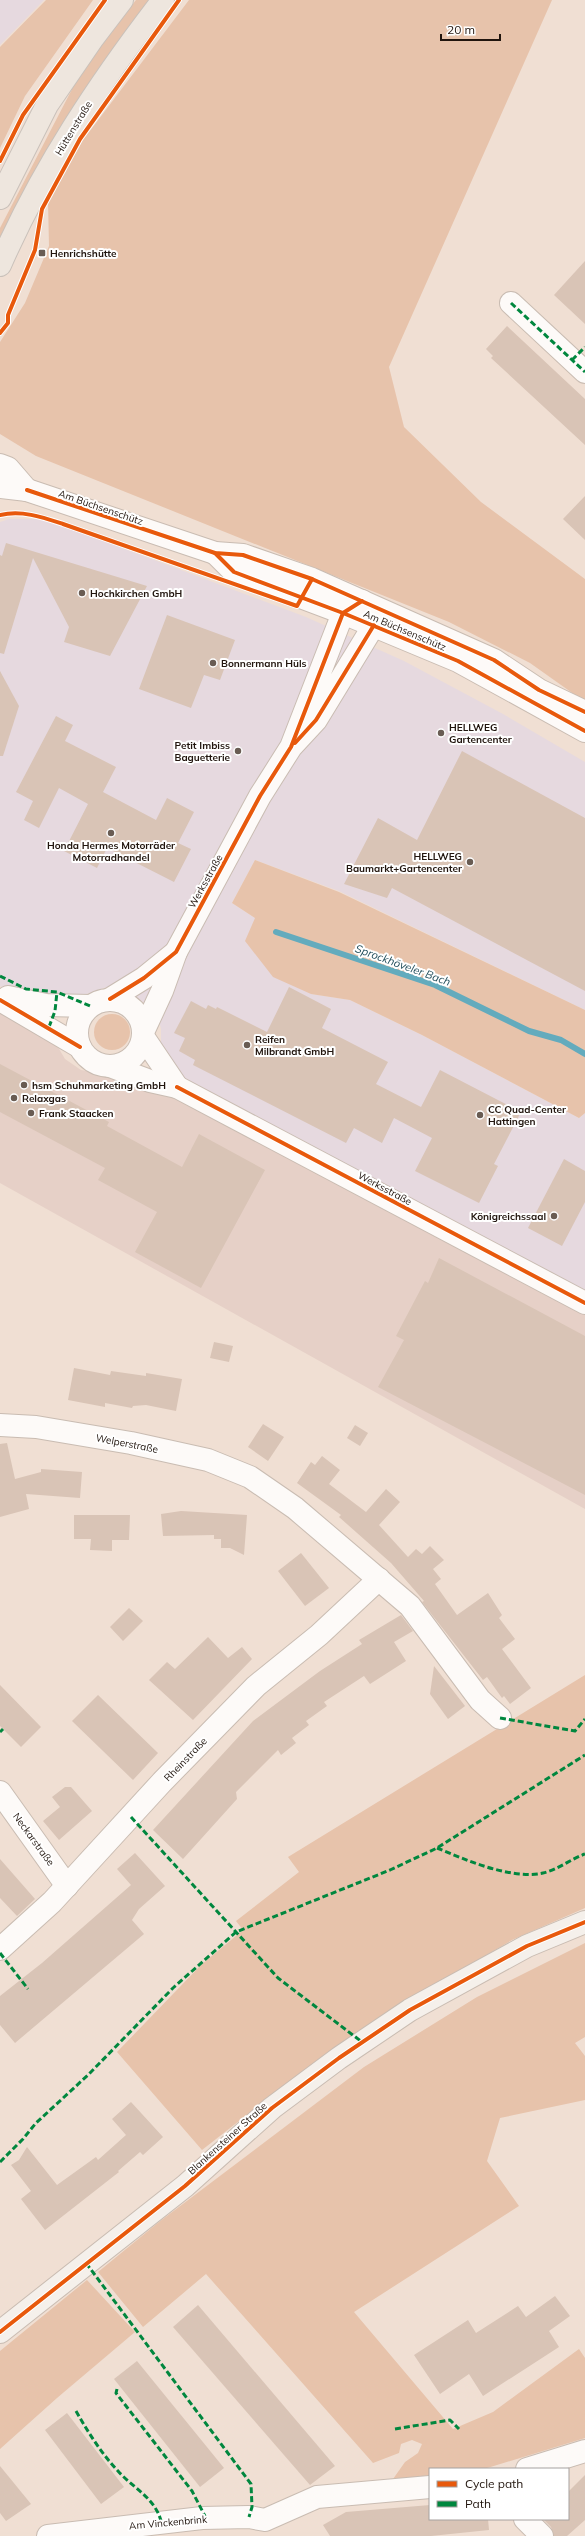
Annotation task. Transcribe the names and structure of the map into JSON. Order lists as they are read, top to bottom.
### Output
{
  "streets": {
    "main road": ["Hüttenstraße", "Blankensteiner Straße"],
    "street": [
      "Am Büchsenschütz",
      "Werksstraße",
      "Welperstraße",
      "Rheinstraße",
      "Neckarstraße",
      "Am Vinckenbrink"
    ]
  },
  "crossings": [
    ["Am Büchsenschütz", "Werksstraße"],
    ["Welperstraße", "Rheinstraße"],
    ["Rheinstraße", "Neckarstraße"]
  ],
  "water": ["Sprockhöveler Bach"],
  "places": {
    "transit": ["Henrichshütte"],
    "other": [
      "Hochkirchen GmbH",
      "Bonnermann Hüls",
      "HELLWEG Gartencenter",
      "Petit Imbiss Baguetterie",
      "Honda Hermes Motorräder Motorradhandel",
      "HELLWEG Baumarkt+Gartencenter",
      "Reifen Milbrandt GmbH",
      "hsm Schuhmarketing GmbH",
      "Relaxgas",
      "Frank Staacken",
      "CC Quad-Center Hattingen",
      "Königreichssaal"
    ]
  },
  "legend": ["Cycle path", "Path"],
  "scale_bar": "20 m"
}
